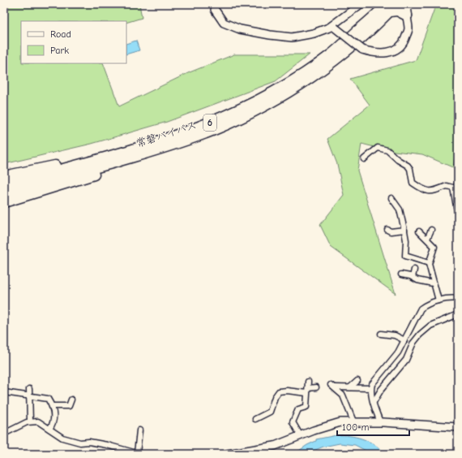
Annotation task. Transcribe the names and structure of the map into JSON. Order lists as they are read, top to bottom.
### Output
{
  "streets": {
    "highway": ["6", "常磐バイパス"]
  },
  "legend": ["Road", "Park"],
  "scale_bar": "100 m"
}
